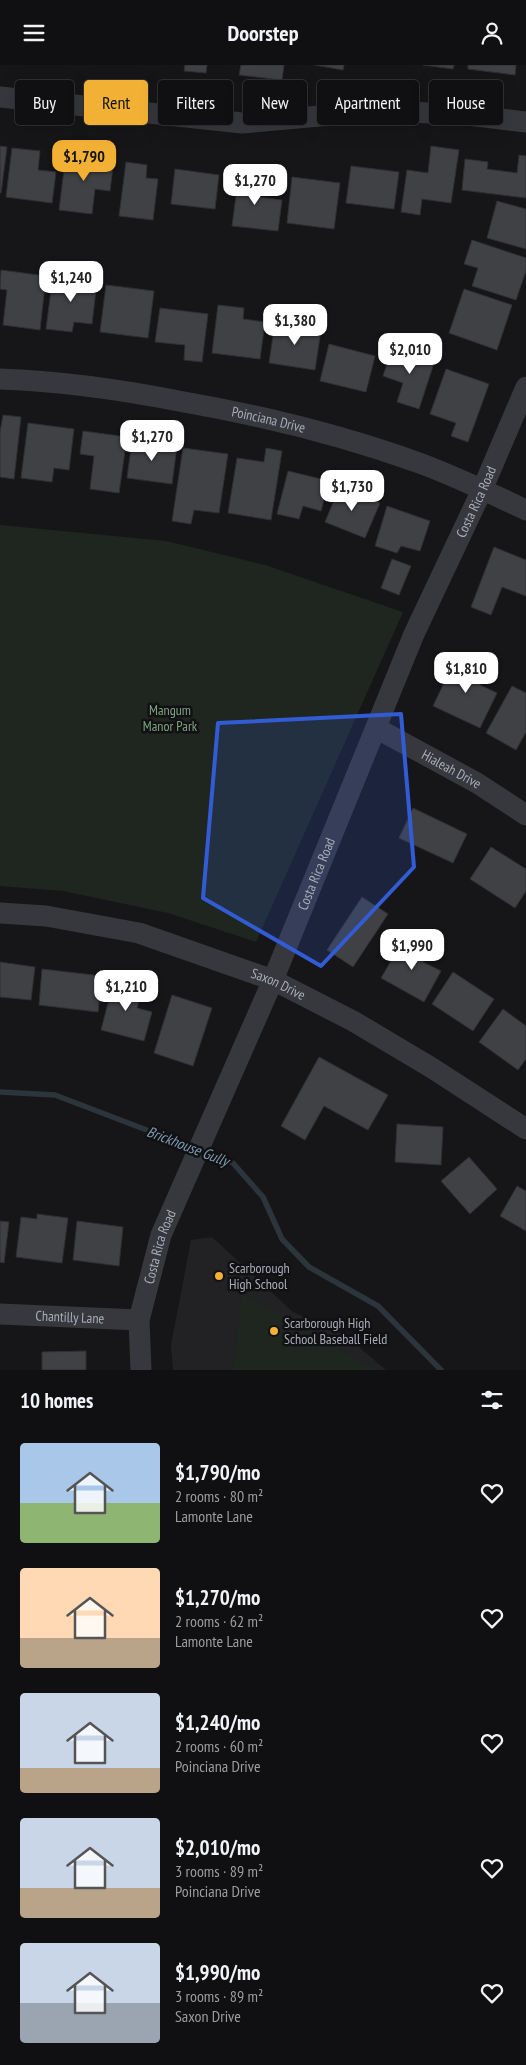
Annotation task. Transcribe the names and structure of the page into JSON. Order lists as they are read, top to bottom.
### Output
{
  "streets": {
    "street": [
      "Poinciana Drive",
      "Costa Rica Road",
      "Hialeah Drive",
      "Saxon Drive",
      "Chantilly Lane"
    ]
  },
  "crossings": [
    ["Poinciana Drive", "Costa Rica Road"],
    ["Costa Rica Road", "Hialeah Drive"],
    ["Costa Rica Road", "Saxon Drive"],
    ["Costa Rica Road", "Chantilly Lane"]
  ],
  "water": ["Brickhouse Gully"],
  "parks": ["Mangum Manor Park"],
  "places": ["Scarborough High School", "Scarborough High School Baseball Field"],
  "page": {
    "header": "Doorstep",
    "chip": [
      "Buy",
      "Rent",
      "Filters",
      "New",
      "Apartment",
      "House"
    ],
    "price": [
      "$1,790",
      "$1,270",
      "$1,240",
      "$1,380",
      "$2,010",
      "$1,270",
      "$1,730",
      "$1,810",
      "$1,990",
      "$1,210"
    ],
    "heading": "10 homes",
    "list": [
      {
        "name": "$1,790/mo",
        "note": "2 rooms · 80 m² · Lamonte Lane"
      },
      {
        "name": "$1,270/mo",
        "note": "2 rooms · 62 m² · Lamonte Lane"
      },
      {
        "name": "$1,240/mo",
        "note": "2 rooms · 60 m² · Poinciana Drive"
      },
      {
        "name": "$2,010/mo",
        "note": "3 rooms · 89 m² · Poinciana Drive"
      },
      {
        "name": "$1,990/mo",
        "note": "3 rooms · 89 m² · Saxon Drive"
      }
    ]
  }
}
